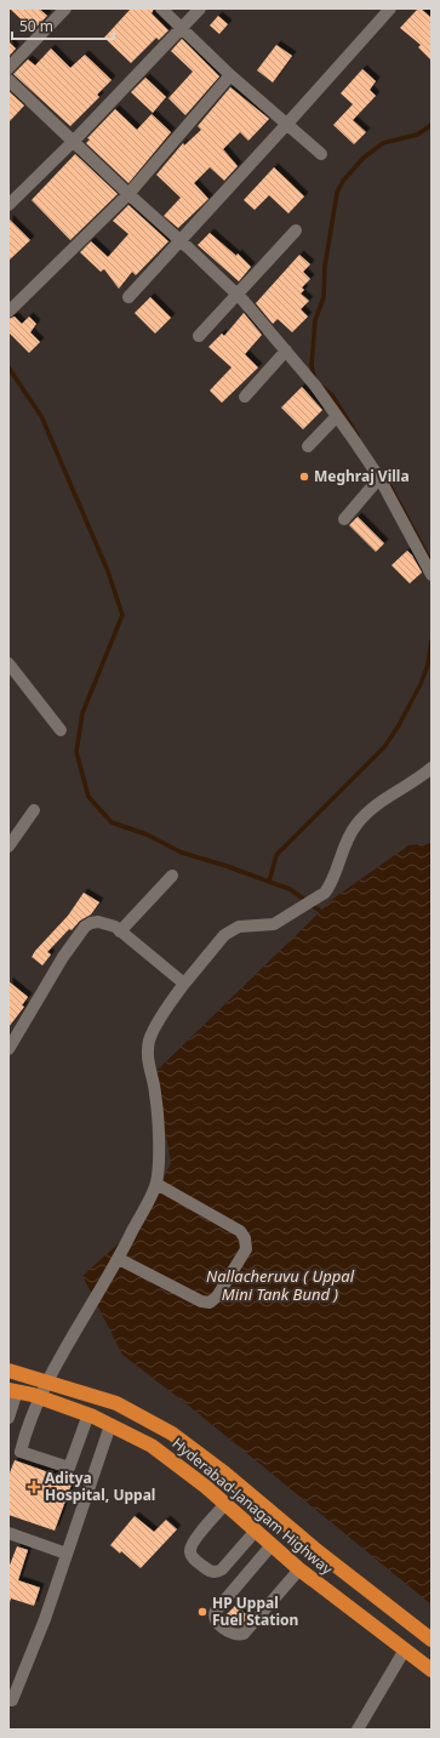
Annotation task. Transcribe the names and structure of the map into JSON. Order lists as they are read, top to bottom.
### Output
{
  "streets": {
    "highway": ["Hyderabad-Janagam Highway"]
  },
  "water": ["Nallacheruvu ( Uppal Mini Tank Bund )"],
  "places": {
    "other": ["Meghraj Villa", "HP Uppal Fuel Station"],
    "health": ["Aditya Hospital, Uppal"]
  },
  "scale_bar": "50 m"
}
